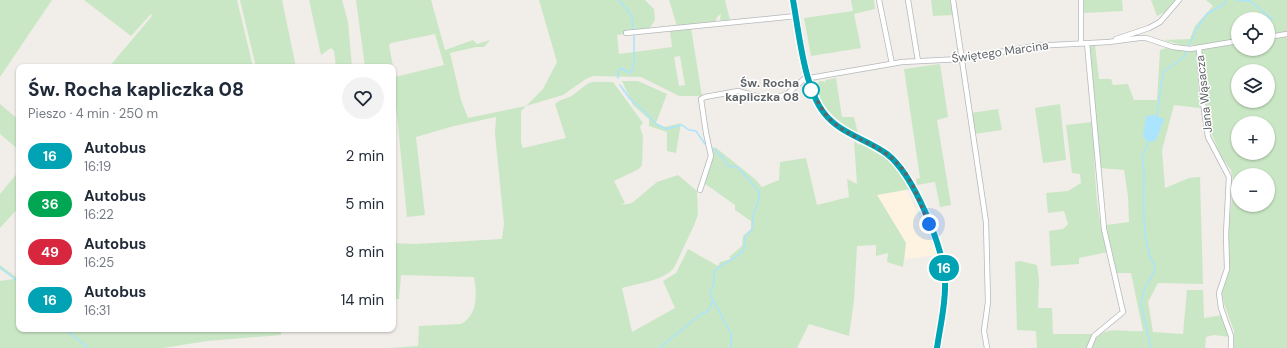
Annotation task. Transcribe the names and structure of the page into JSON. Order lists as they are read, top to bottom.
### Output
{
  "streets": {
    "street": ["Świętego Marcina", "Jana Wąsacza"]
  },
  "crossings": [
    ["Świętego Marcina", "Jana Wąsacza"]
  ],
  "places": ["Św. Rocha kapliczka 08"],
  "lines": ["bus line 16"],
  "page": {
    "on_map": "16",
    "map_buttons": ["+", "−"],
    "heading": ["Św. Rocha kapliczka 08", "Pieszo · 4 min · 250 m"],
    "list": [
      {
        "mark": "16",
        "name": "Autobus",
        "note": "16:19",
        "value": "2 min"
      },
      {
        "mark": "36",
        "name": "Autobus",
        "note": "16:22",
        "value": "5 min"
      },
      {
        "mark": "49",
        "name": "Autobus",
        "note": "16:25",
        "value": "8 min"
      },
      {
        "mark": "16",
        "name": "Autobus",
        "note": "16:31",
        "value": "14 min"
      }
    ]
  }
}
